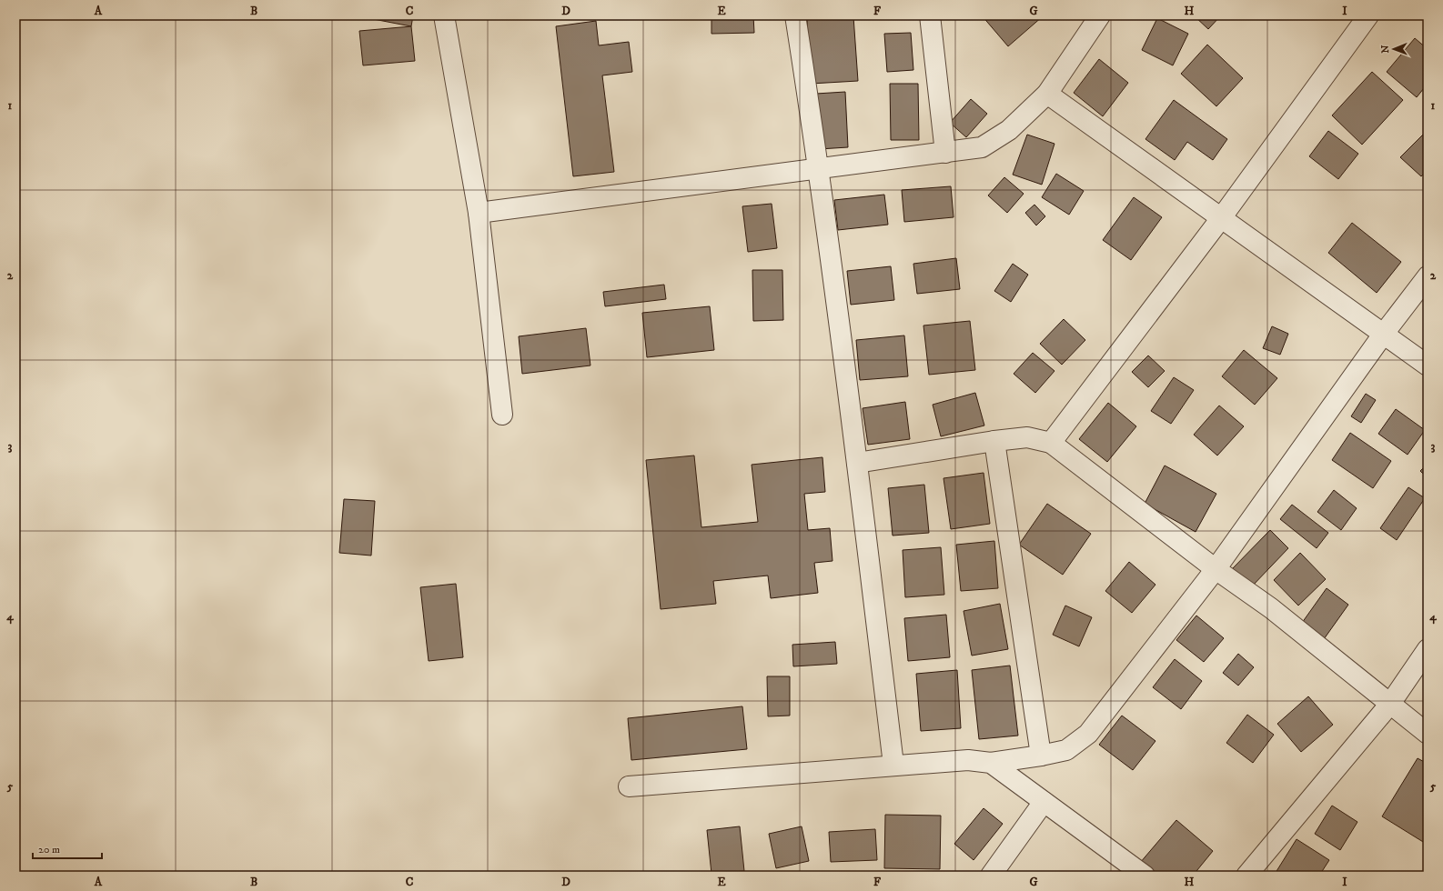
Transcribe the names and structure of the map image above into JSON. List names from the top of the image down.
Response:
{
  "scale_bar": "20 m",
  "north": "left",
  "grid": {
    "columns": [
      "A",
      "B",
      "C",
      "D",
      "E",
      "F",
      "G",
      "H",
      "I"
    ],
    "rows": [
      "1",
      "2",
      "3",
      "4",
      "5"
    ]
  }
}
